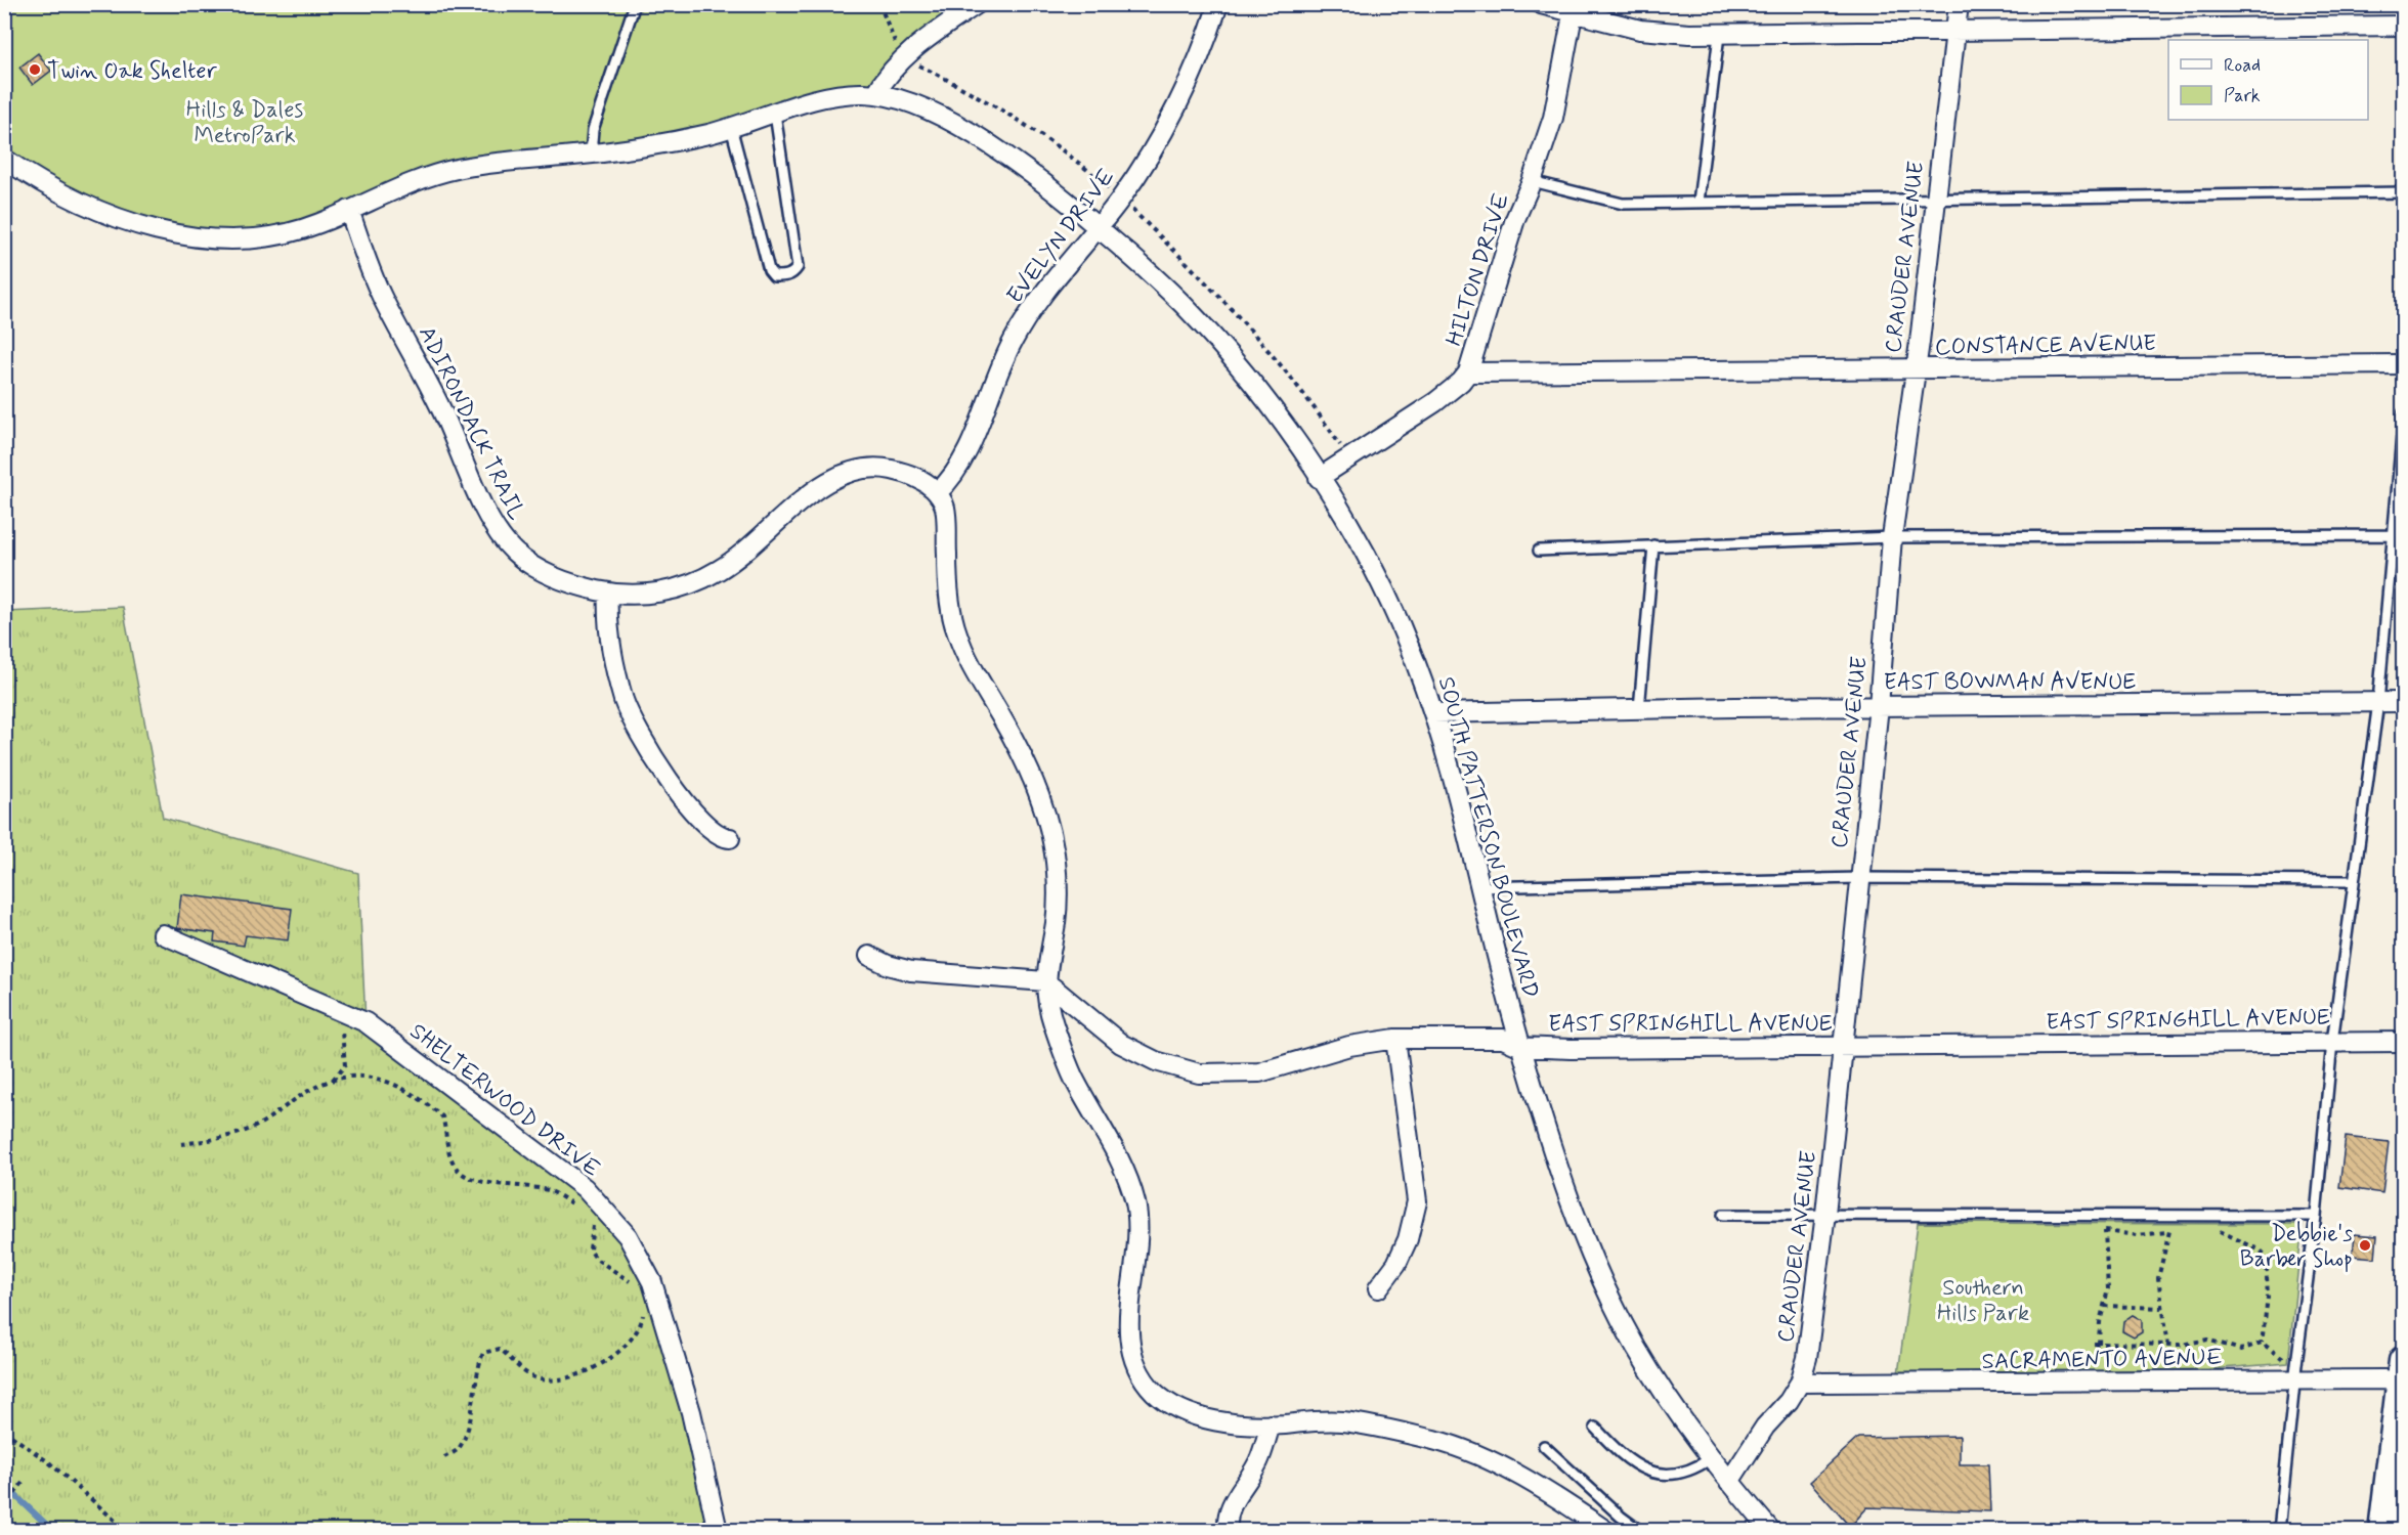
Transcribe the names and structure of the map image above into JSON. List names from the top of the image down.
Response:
{
  "streets": {
    "street": [
      "EVELYN DRIVE",
      "CRAUDER AVENUE",
      "HILTON DRIVE",
      "CONSTANCE AVENUE",
      "ADIRONDACK TRAIL",
      "EAST BOWMAN AVENUE",
      "SOUTH PATTERSON BOULEVARD",
      "EAST SPRINGHILL AVENUE",
      "SHELTERWOOD DRIVE",
      "SACRAMENTO AVENUE"
    ]
  },
  "crossings": [
    ["EVELYN DRIVE", "ADIRONDACK TRAIL"],
    ["EVELYN DRIVE", "SOUTH PATTERSON BOULEVARD"],
    ["CRAUDER AVENUE", "CONSTANCE AVENUE"],
    ["CRAUDER AVENUE", "EAST BOWMAN AVENUE"],
    ["CRAUDER AVENUE", "SOUTH PATTERSON BOULEVARD"],
    ["CRAUDER AVENUE", "EAST SPRINGHILL AVENUE"],
    ["CRAUDER AVENUE", "SACRAMENTO AVENUE"],
    ["HILTON DRIVE", "CONSTANCE AVENUE"],
    ["HILTON DRIVE", "SOUTH PATTERSON BOULEVARD"],
    ["ADIRONDACK TRAIL", "SOUTH PATTERSON BOULEVARD"],
    ["EAST BOWMAN AVENUE", "SOUTH PATTERSON BOULEVARD"],
    ["SOUTH PATTERSON BOULEVARD", "EAST SPRINGHILL AVENUE"]
  ],
  "parks": ["Hills & Dales MetroPark", "Southern Hills Park"],
  "places": ["Twin Oak Shelter", "Debbie's Barber Shop"],
  "legend": ["Road", "Park"]
}
